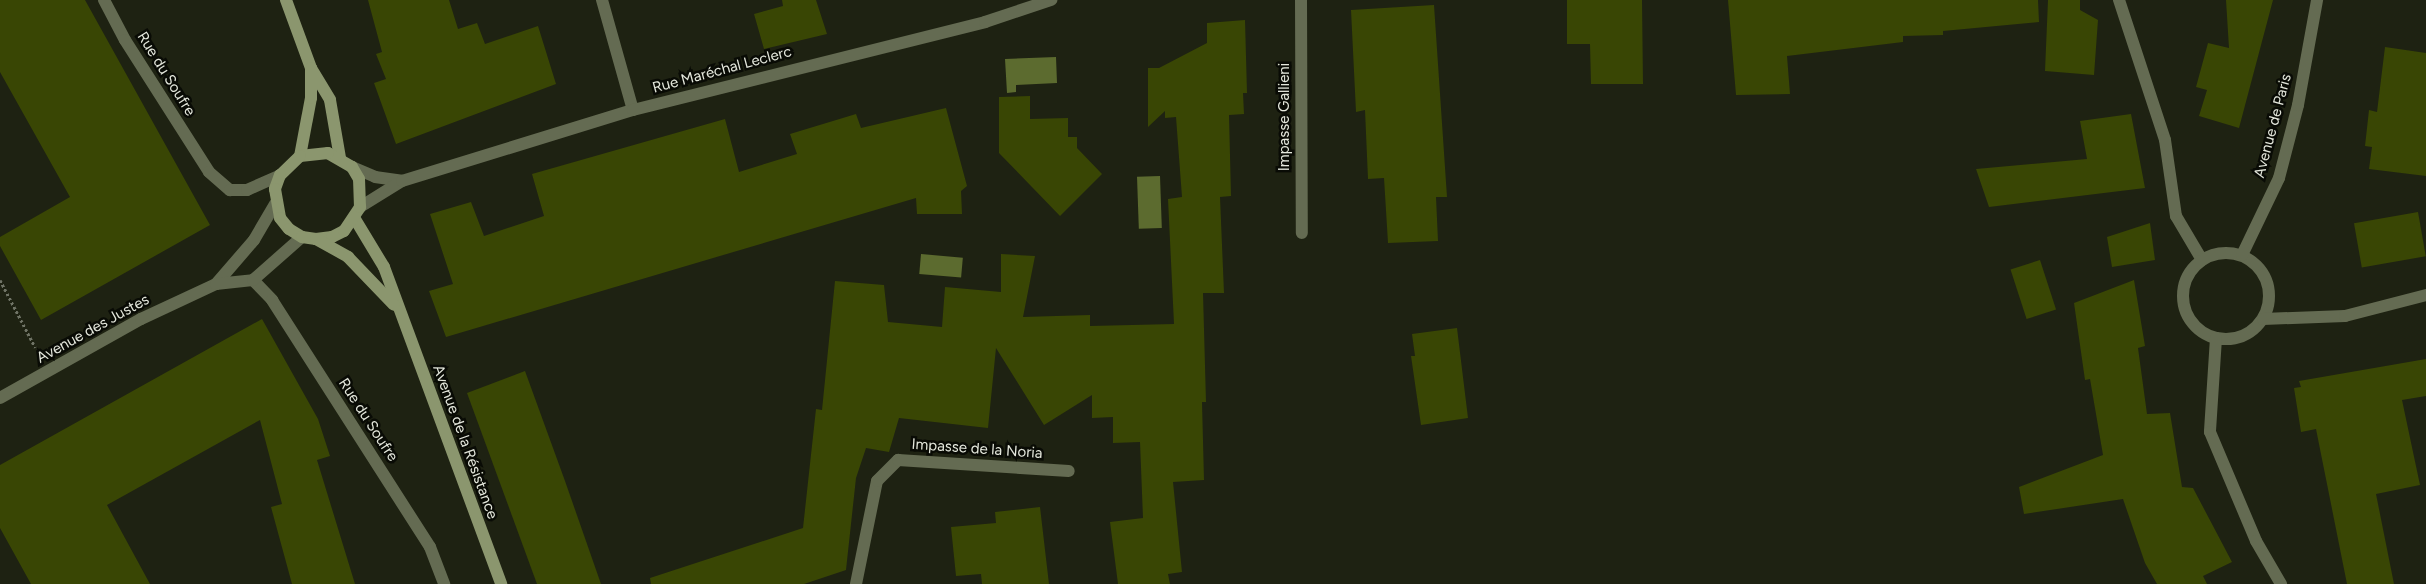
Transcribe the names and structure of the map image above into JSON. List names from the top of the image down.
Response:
{
  "streets": {
    "main road": ["Avenue de la Résistance"],
    "street": [
      "Rue Maréchal Leclerc",
      "Rue du Soufre",
      "Impasse Gallieni",
      "Avenue de Paris",
      "Avenue des Justes",
      "Impasse de la Noria"
    ]
  },
  "crossings": [
    ["Rue Maréchal Leclerc", "Rue du Soufre"],
    ["Rue Maréchal Leclerc", "Avenue de la Résistance"],
    ["Rue du Soufre", "Avenue de la Résistance"]
  ]
}
